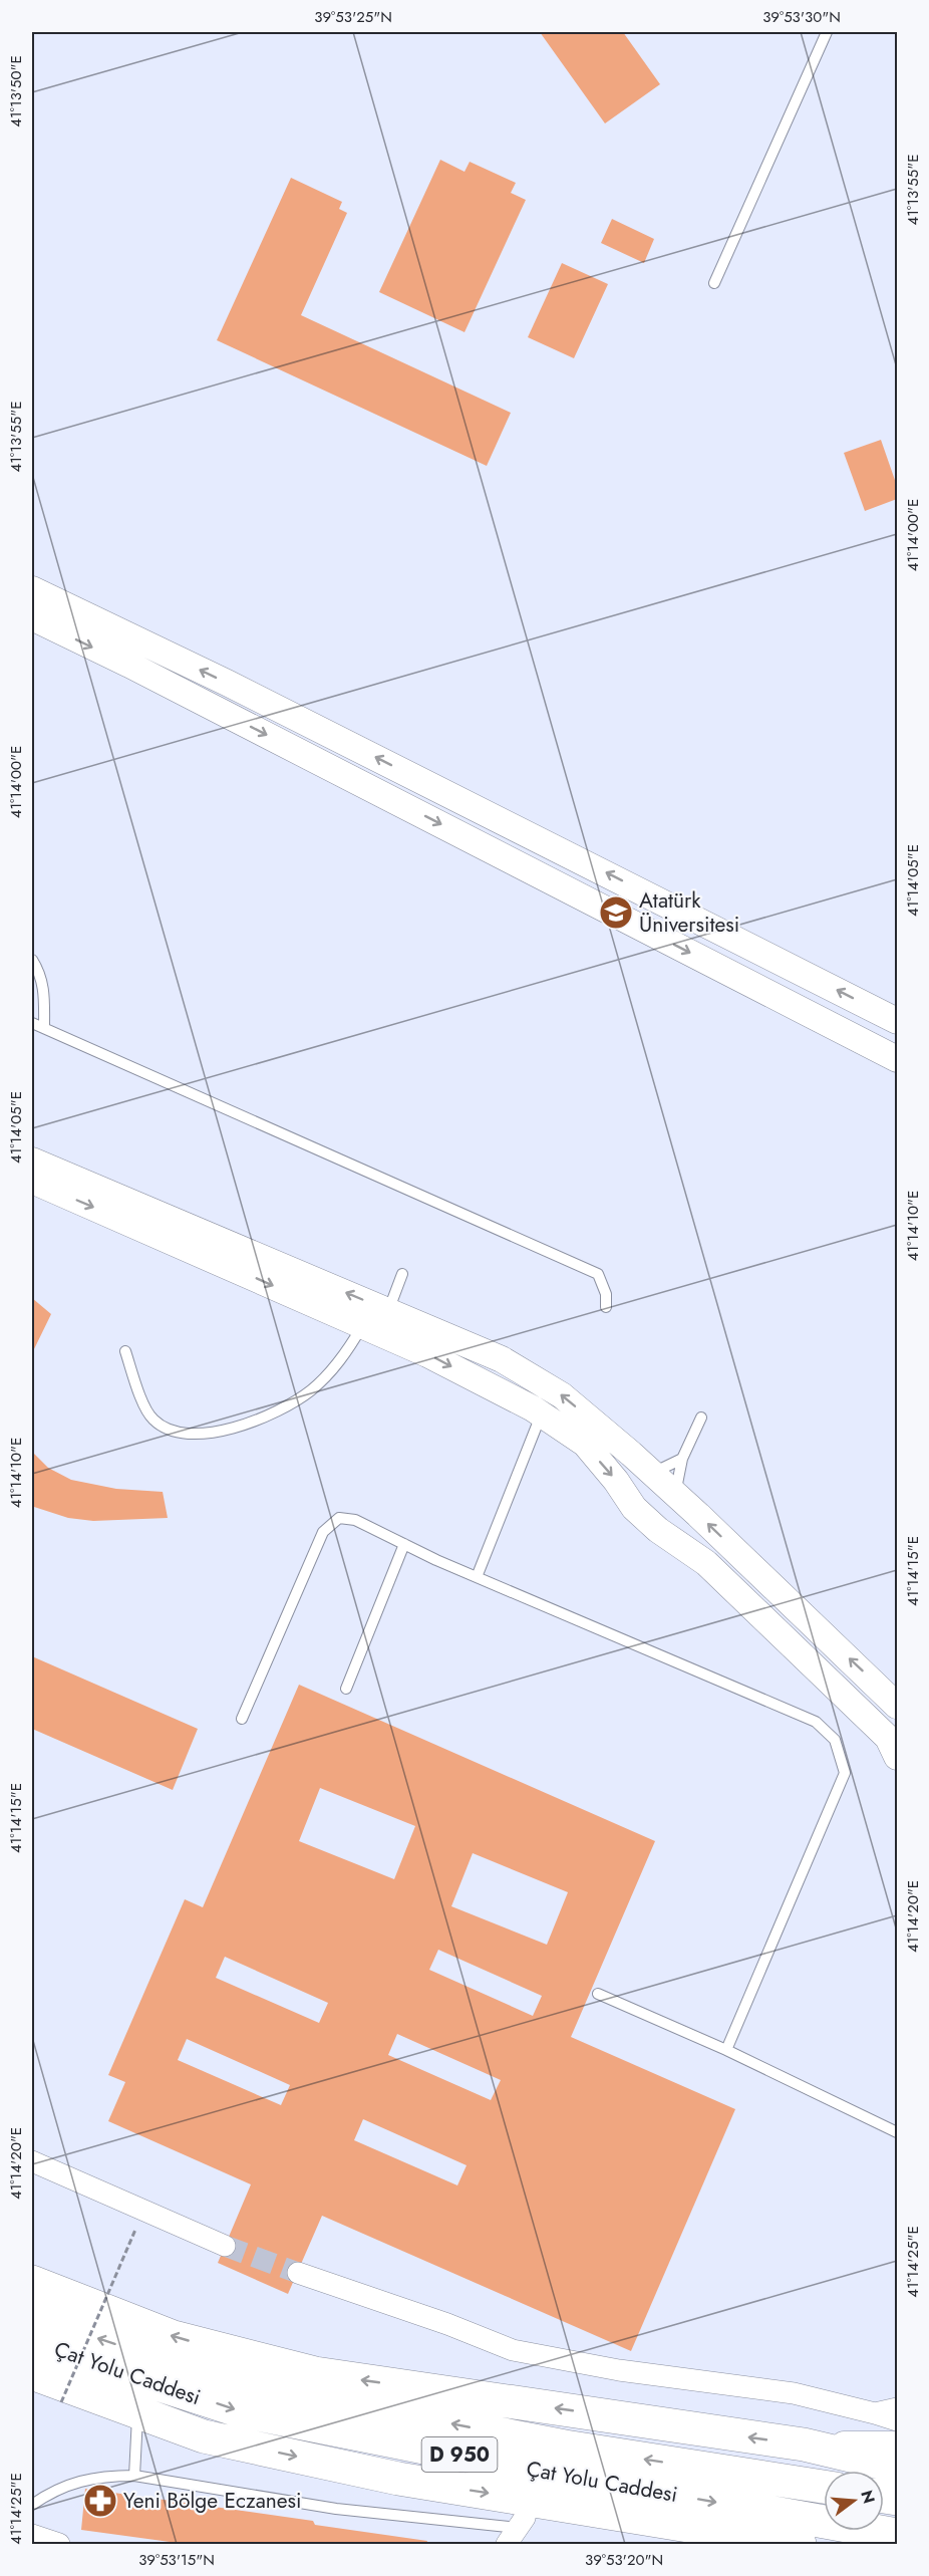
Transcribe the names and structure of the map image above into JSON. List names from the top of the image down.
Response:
{
  "streets": {
    "highway": ["Çat Yolu Caddesi", "D 950"]
  },
  "places": {
    "school or university": ["Atatürk Üniversitesi"],
    "pharmacy": ["Yeni Bölge Eczanesi"]
  },
  "north": "right",
  "coordinates": [
    "39°53'25\"N",
    "39°53'30\"N",
    "41°13'50\"E",
    "41°13'55\"E",
    "41°14'00\"E",
    "41°14'05\"E",
    "41°14'10\"E",
    "41°14'15\"E",
    "41°14'20\"E",
    "41°14'25\"E",
    "39°53'15\"N",
    "39°53'20\"N"
  ]
}
